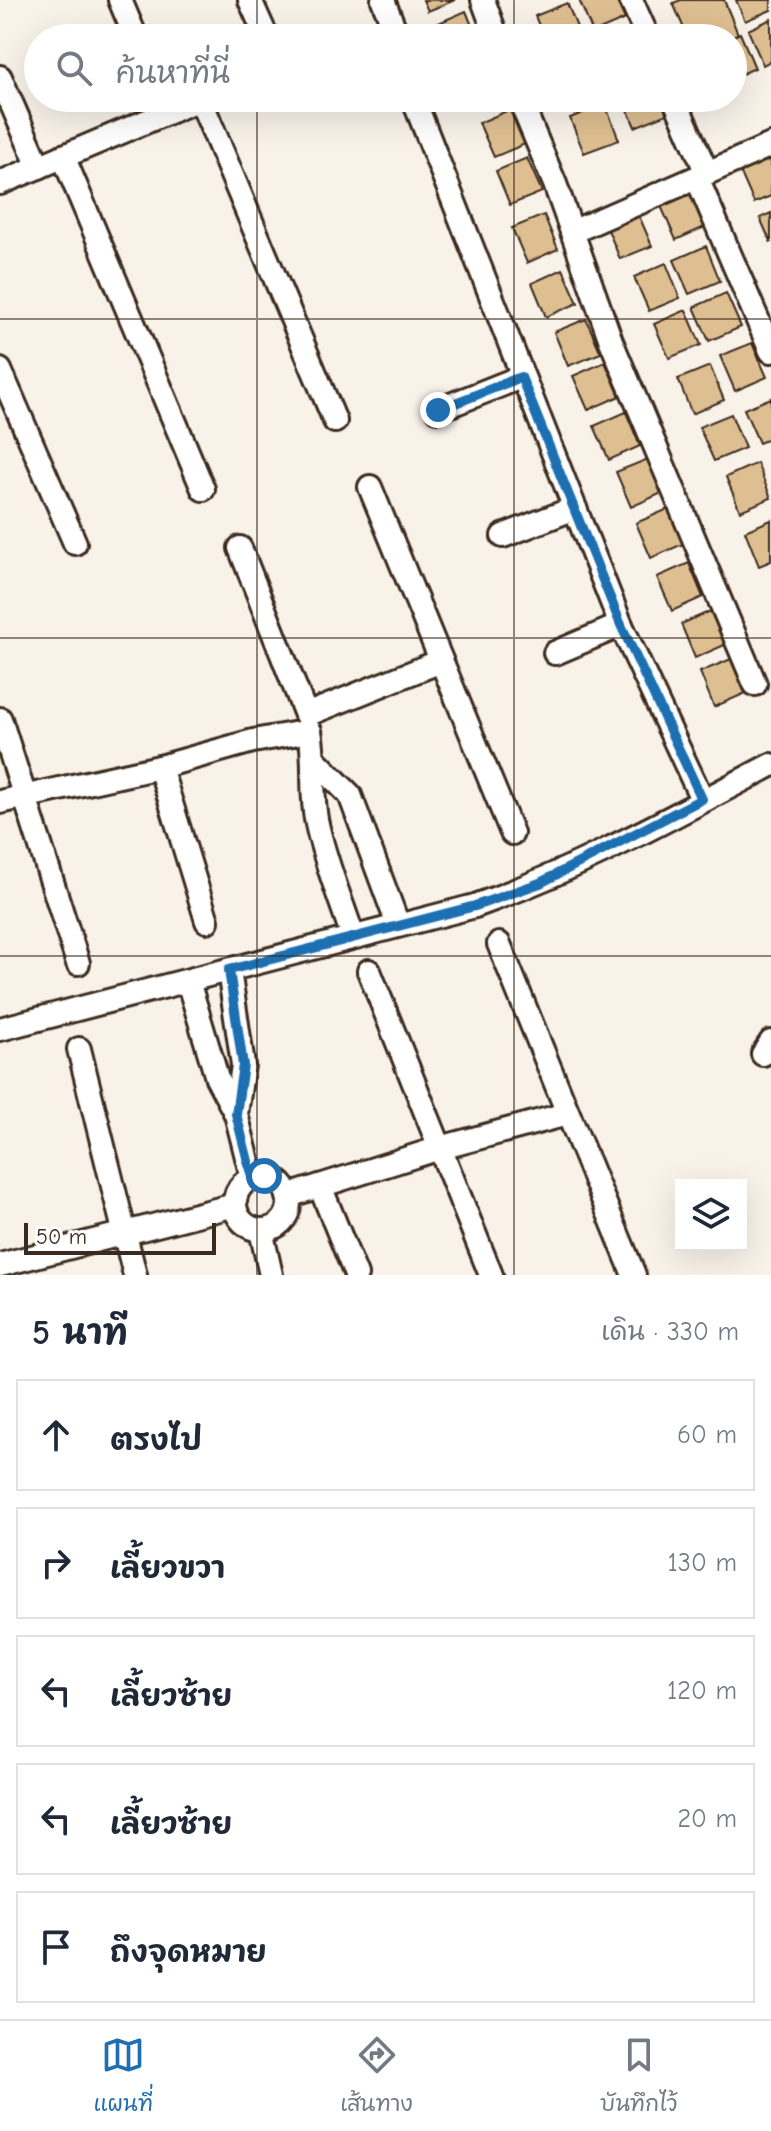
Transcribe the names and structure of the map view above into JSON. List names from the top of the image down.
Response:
{
  "scale_bar": "50 m",
  "page": {
    "search": "ค้นหาที่นี่",
    "scale": "50 m",
    "heading": ["5 นาที", "เดิน · 330 m"],
    "list": [
      ["ตรงไป", "60 m"],
      ["เลี้ยวขวา", "130 m"],
      ["เลี้ยวซ้าย", "120 m"],
      ["เลี้ยวซ้าย", "20 m"],
      "ถึงจุดหมาย"
    ],
    "nav": ["แผนที่", "เส้นทาง", "บันทึกไว้"]
  }
}
